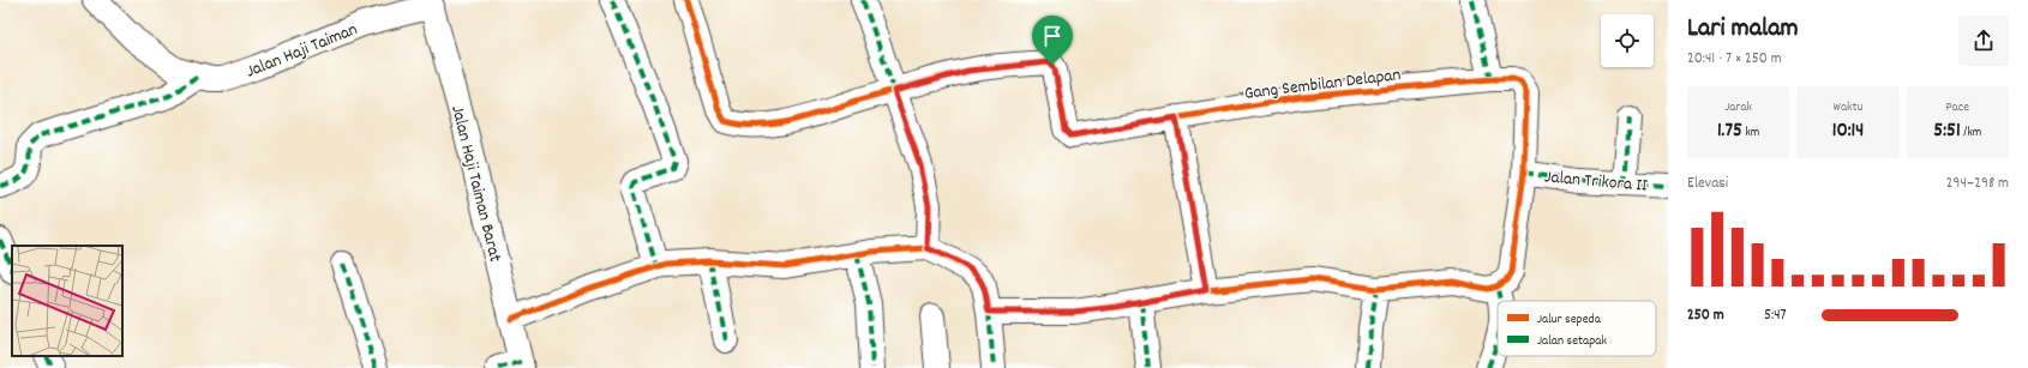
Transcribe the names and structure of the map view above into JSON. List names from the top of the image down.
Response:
{
  "streets": {
    "street": [
      "Jalan Haji Taiman",
      "Gang Sembilan Delapan",
      "Jalan Trikora II",
      "Jalan Haji Taiman Barat"
    ]
  },
  "crossings": [
    ["Jalan Haji Taiman", "Jalan Haji Taiman Barat"],
    ["Gang Sembilan Delapan", "Jalan Trikora II"]
  ],
  "legend": ["Jalur sepeda", "Jalan setapak"],
  "page": {
    "heading": ["Lari malam", "20:41 · 7 × 250 m"],
    "stats": [
      ["Jarak", "1.75 km"],
      ["Waktu", "10:14"],
      ["Pace", "5:51 /km"]
    ],
    "chart": ["Elevasi", "294–298 m"],
    "list": [
      {
        "name": "250 m",
        "note": "5:47"
      }
    ]
  }
}
